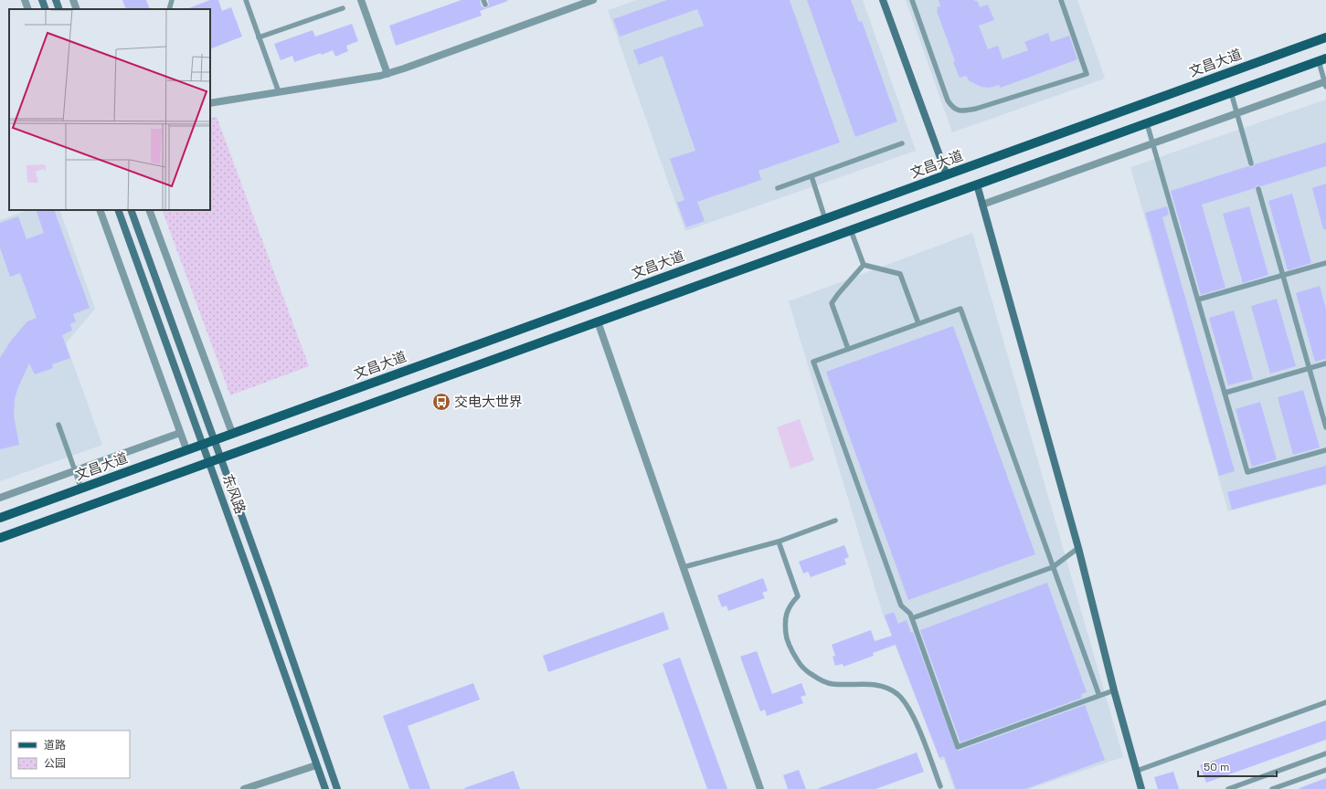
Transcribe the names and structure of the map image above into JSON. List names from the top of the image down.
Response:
{
  "streets": {
    "main road": ["文昌大道", "东风路"]
  },
  "crossings": [
    ["文昌大道", "东风路"]
  ],
  "places": {
    "bus stop": ["交电大世界"]
  },
  "legend": ["道路", "公园"],
  "scale_bar": "50 m"
}
